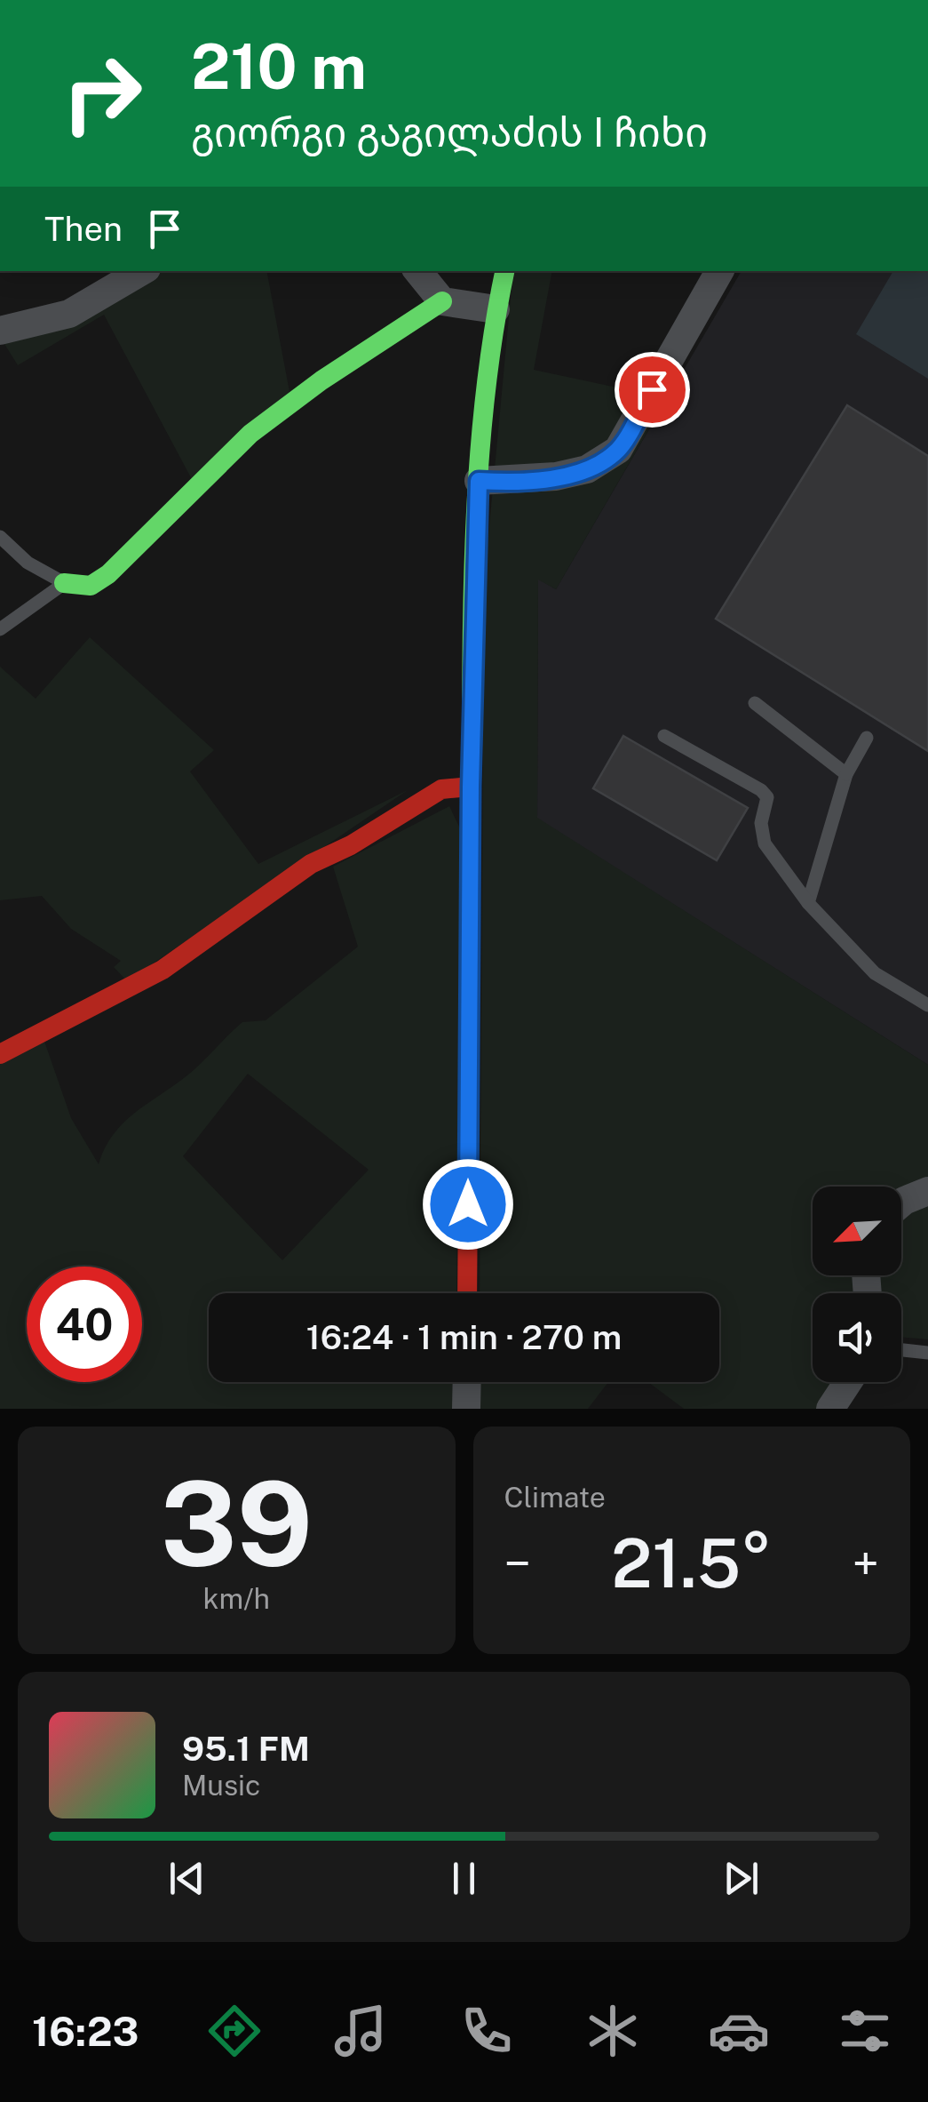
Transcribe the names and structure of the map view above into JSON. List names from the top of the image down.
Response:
{
  "north": "bottom left",
  "page": {
    "turn": ["210 m", "გიორგი გაგილაძის I ჩიხი"],
    "then": "Then",
    "limit": "40",
    "trip": "16:24 · 1 min · 270 m",
    "tile": [
      ["39", "km/h"],
      "Climate"
    ],
    "heat": ["−", "21.5°", "+"],
    "song": ["95.1 FM", "Music"],
    "tabs": "16:23"
  }
}
